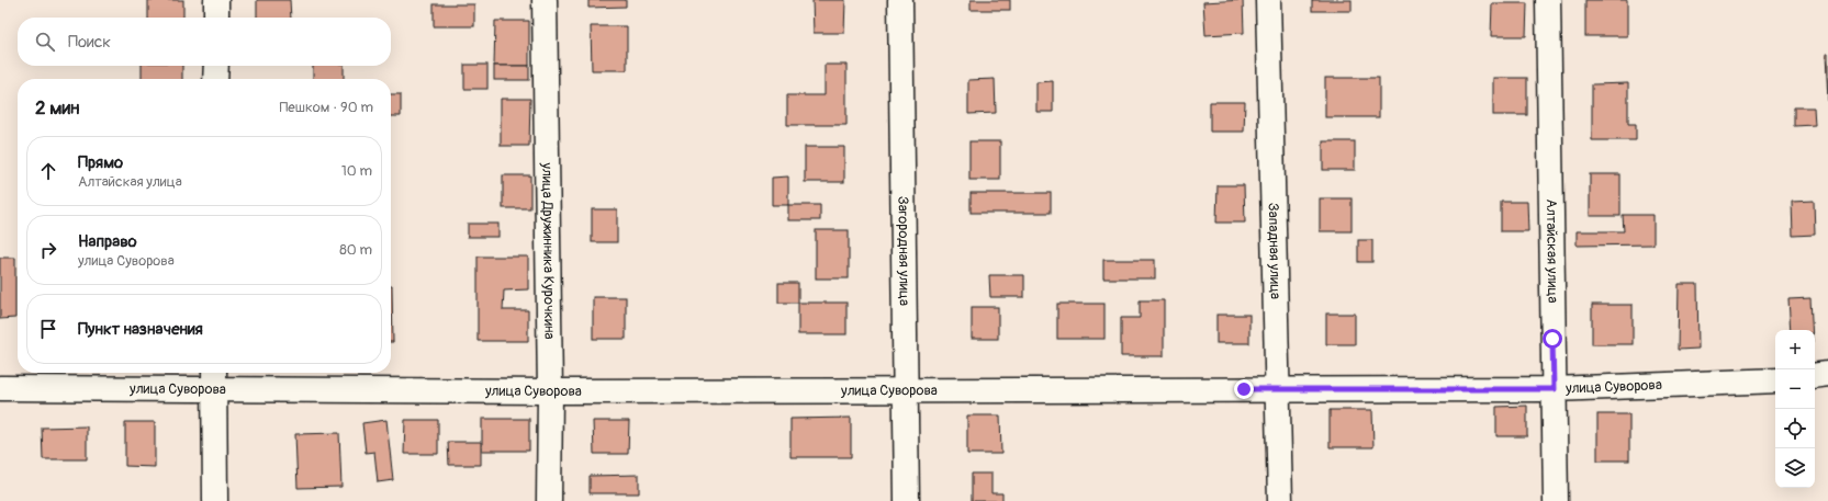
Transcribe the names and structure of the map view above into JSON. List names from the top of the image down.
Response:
{
  "streets": {
    "street": [
      "улица Дружинника Курочкина",
      "Загородная улица",
      "Западная улица",
      "Алтайская улица",
      "улица Суворова"
    ]
  },
  "crossings": [
    ["улица Дружинника Курочкина", "улица Суворова"],
    ["Загородная улица", "улица Суворова"],
    ["Западная улица", "улица Суворова"],
    ["Алтайская улица", "улица Суворова"]
  ],
  "page": {
    "search": "Поиск",
    "heading": ["2 мин", "Пешком · 90 m"],
    "list": [
      ["Прямо", "Алтайская улица", "10 m"],
      ["Направо", "улица Суворова", "80 m"],
      "Пункт назначения"
    ],
    "map_buttons": ["+", "−"]
  }
}
